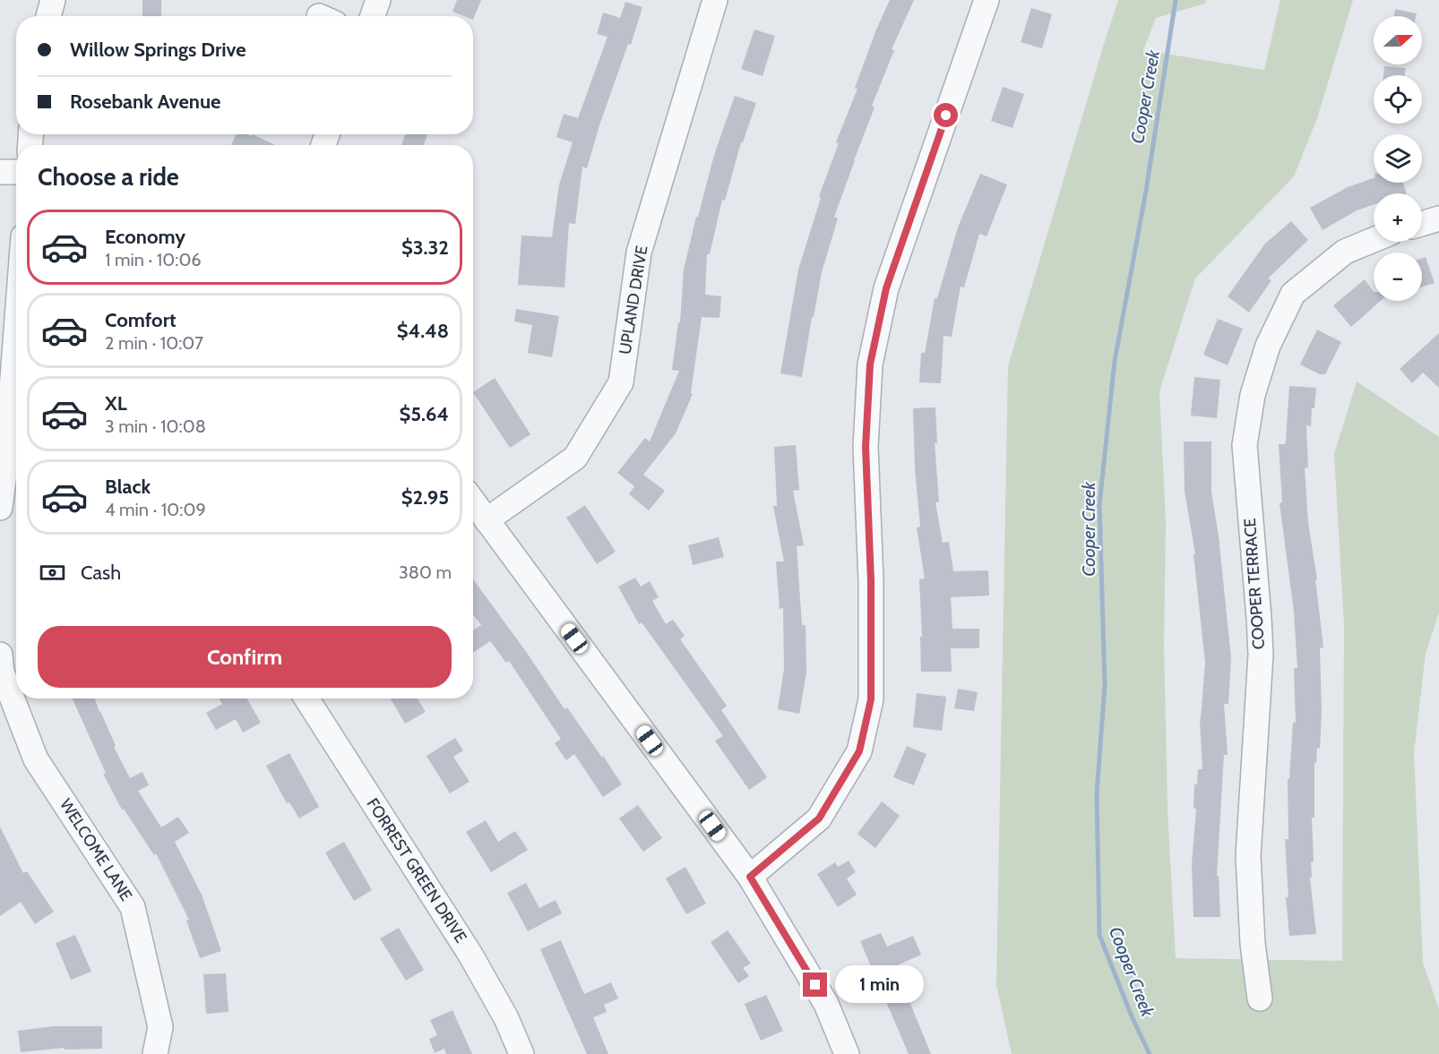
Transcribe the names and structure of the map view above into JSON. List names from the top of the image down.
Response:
{
  "streets": {
    "street": [
      "UPLAND DRIVE",
      "COOPER TERRACE",
      "WELCOME LANE",
      "FORREST GREEN DRIVE"
    ]
  },
  "water": ["Cooper Creek"],
  "north": "right",
  "page": {
    "map_buttons": ["+", "−"],
    "banner": ["Willow Springs Drive", "Rosebank Avenue"],
    "heading": "Choose a ride",
    "list": [
      {
        "name": "Economy",
        "note": "1 min · 10:06",
        "value": "$3.32"
      },
      {
        "name": "Comfort",
        "note": "2 min · 10:07",
        "value": "$4.48"
      },
      {
        "name": "XL",
        "note": "3 min · 10:08",
        "value": "$5.64"
      },
      {
        "name": "Black",
        "note": "4 min · 10:09",
        "value": "$2.95"
      }
    ],
    "pay": ["Cash", "380 m"],
    "buttons": "Confirm",
    "bubble": "1 min"
  }
}
